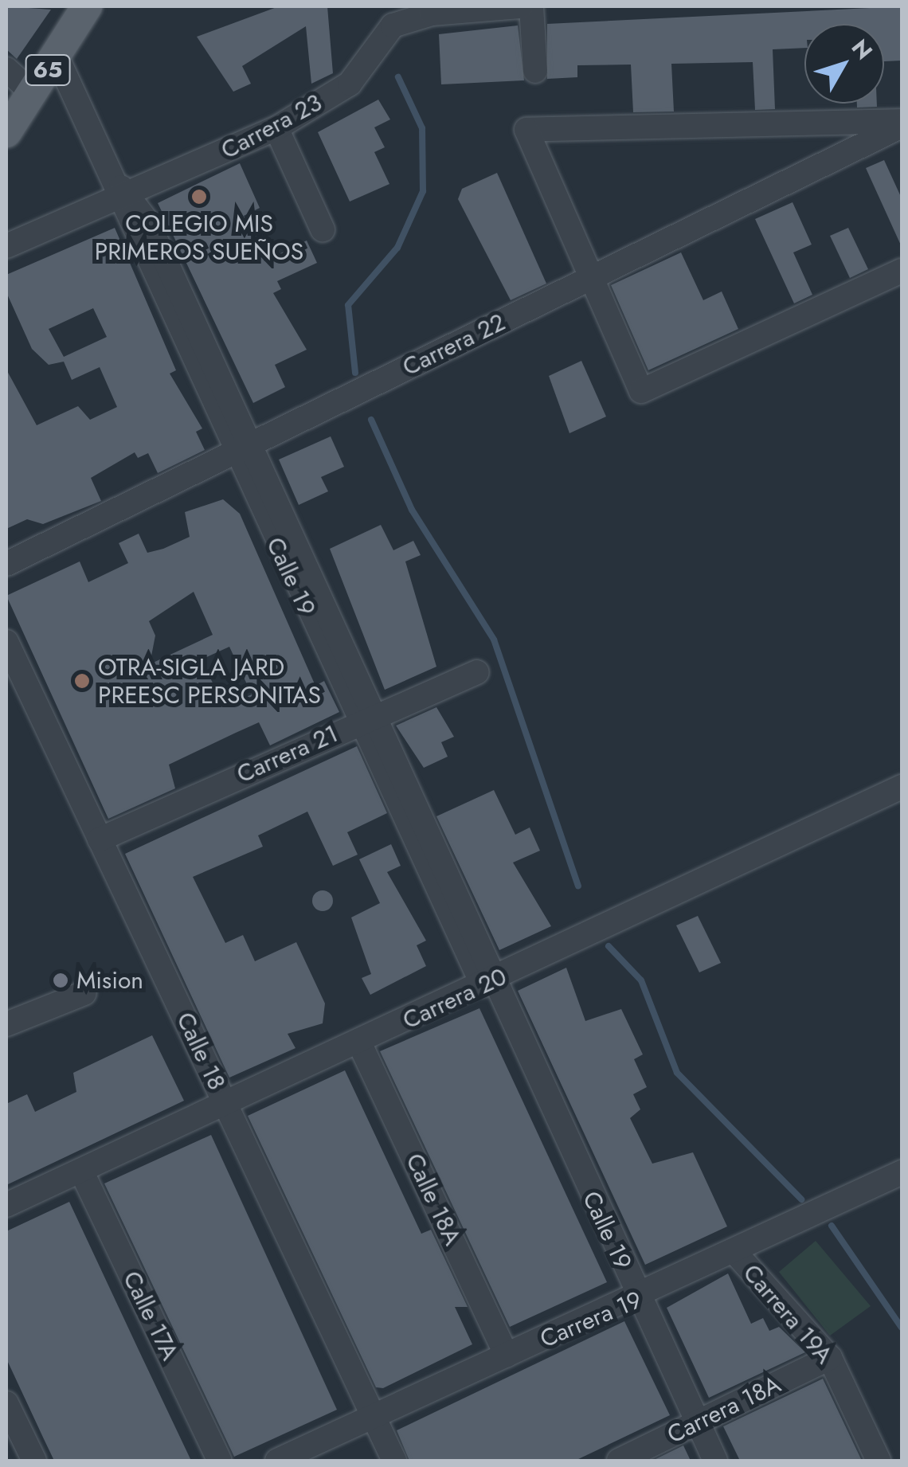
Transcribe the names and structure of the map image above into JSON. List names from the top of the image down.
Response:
{
  "streets": {
    "main road": ["65"],
    "street": [
      "Carrera 23",
      "Carrera 22",
      "Calle 19",
      "Carrera 21",
      "Carrera 20",
      "Calle 18",
      "Calle 18A",
      "Carrera 19A",
      "Calle 17A",
      "Carrera 19",
      "Carrera 18A"
    ]
  },
  "crossings": [
    ["65", "Calle 19"],
    ["Carrera 23", "Calle 19"],
    ["Carrera 22", "Calle 19"],
    ["Calle 19", "Carrera 21"],
    ["Calle 19", "Carrera 20"],
    ["Calle 19", "Carrera 19"],
    ["Calle 19", "Carrera 18A"],
    ["Carrera 21", "Calle 18"],
    ["Carrera 20", "Calle 18"],
    ["Carrera 20", "Calle 18A"],
    ["Carrera 20", "Calle 17A"],
    ["Calle 18", "Carrera 19"],
    ["Calle 18A", "Carrera 19"],
    ["Carrera 19A", "Carrera 19"],
    ["Carrera 19A", "Carrera 18A"]
  ],
  "places": ["COLEGIO MIS PRIMEROS SUEÑOS", "OTRA-SIGLA JARD PREESC PERSONITAS", "Mision"],
  "north": "top right"
}
